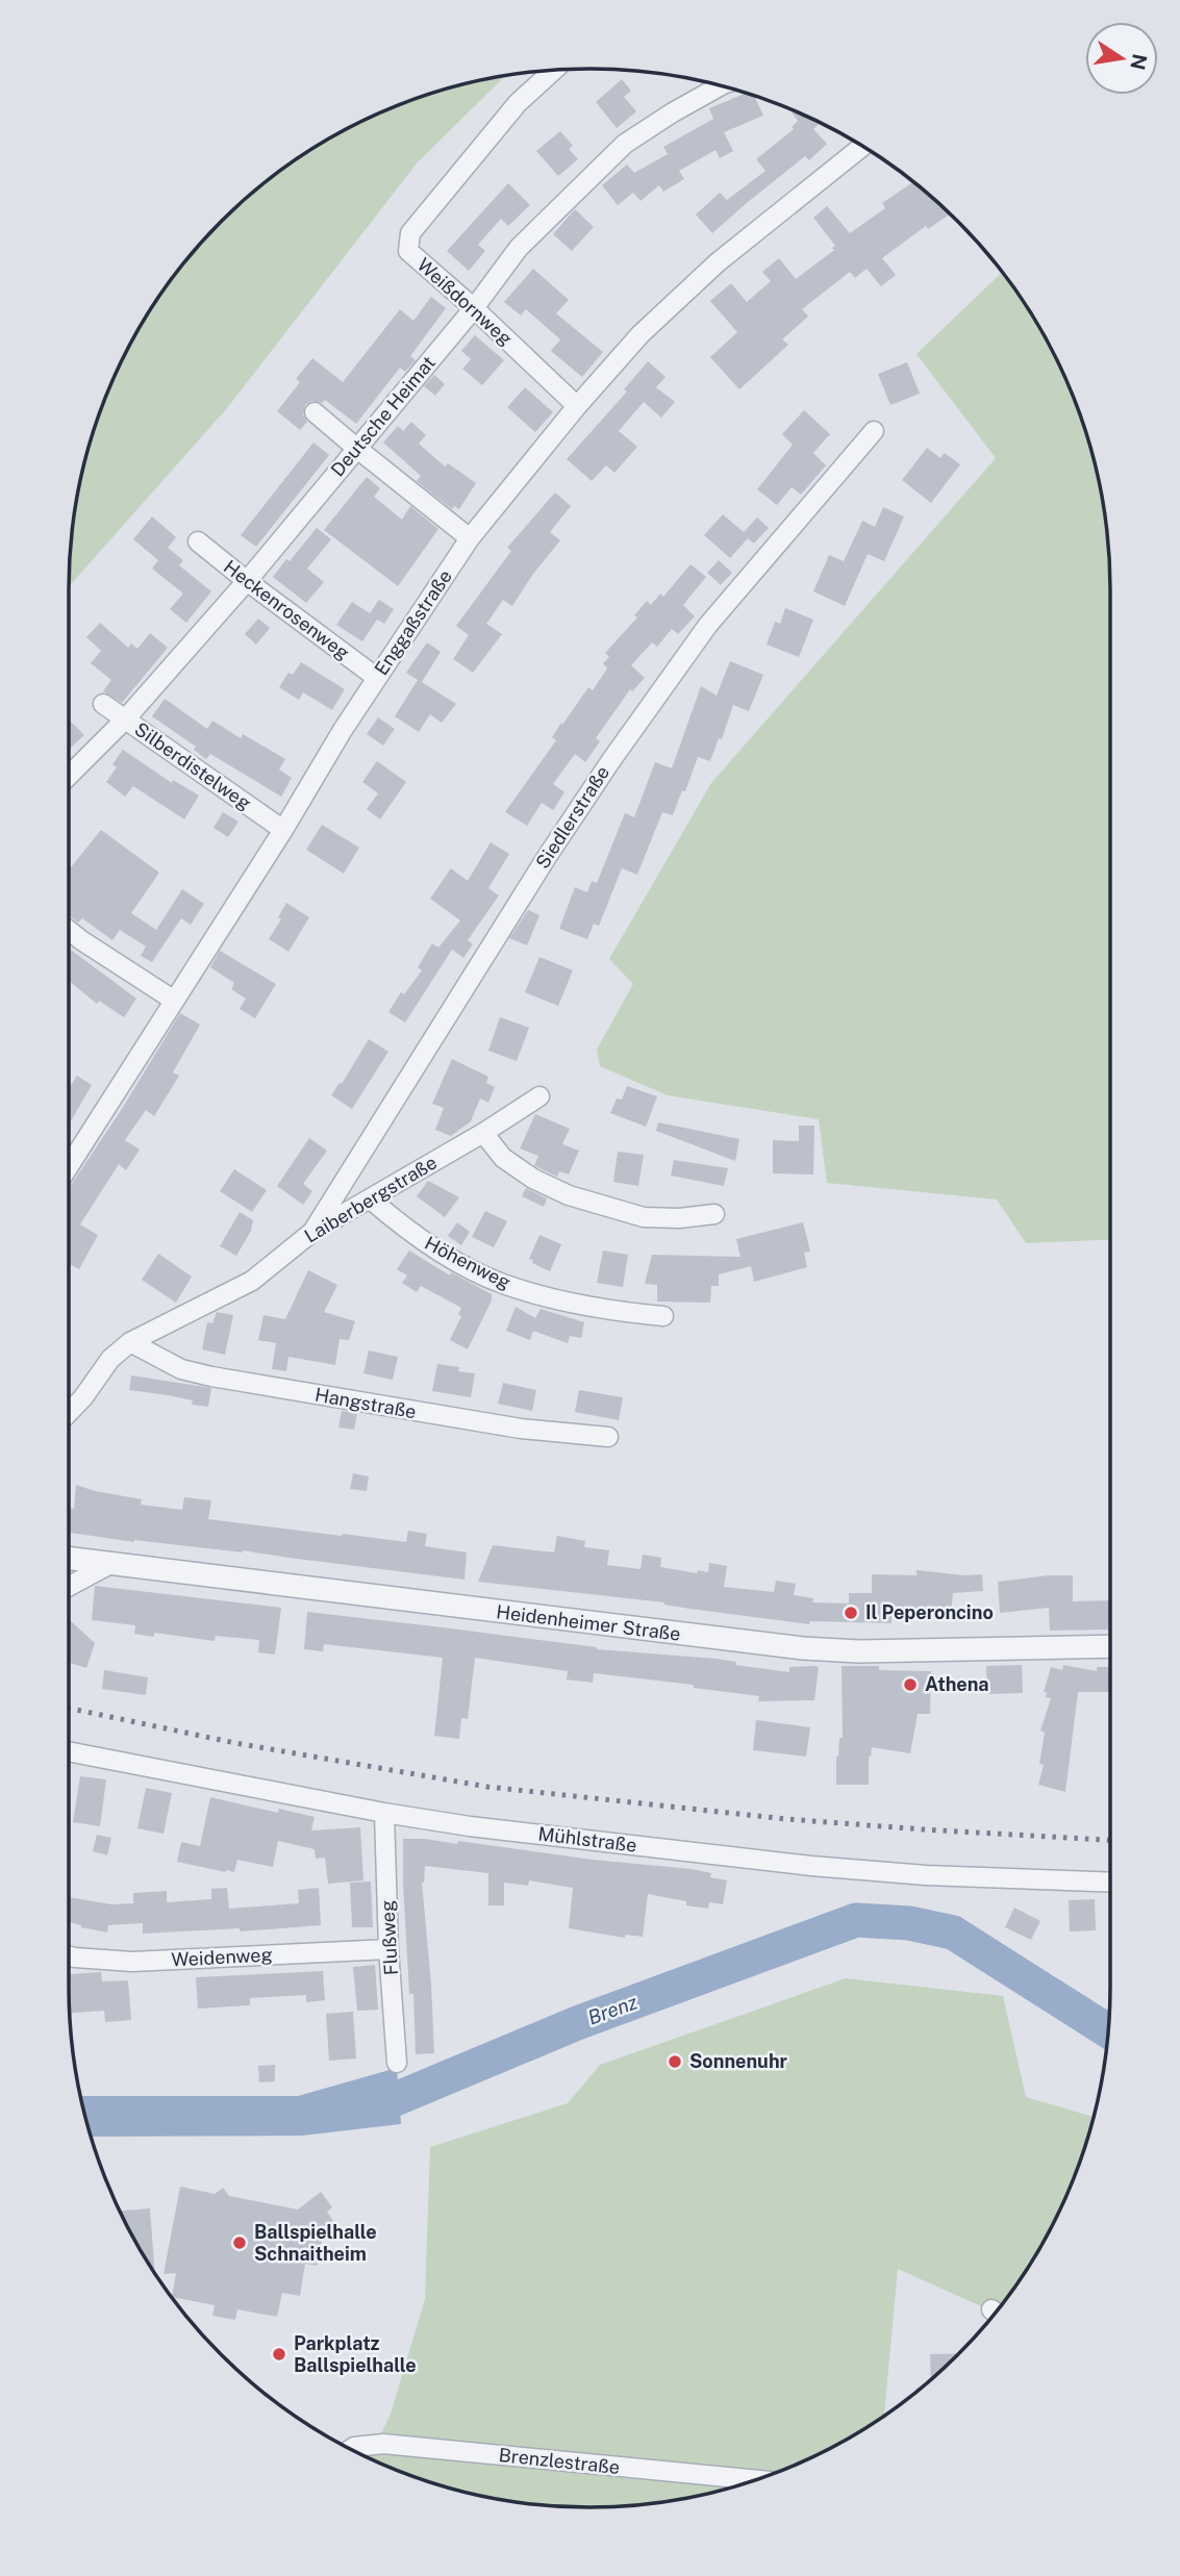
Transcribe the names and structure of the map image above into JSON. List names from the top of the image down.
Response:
{
  "streets": {
    "street": [
      "Weißdornweg",
      "Deutsche Heimat",
      "Heckenrosenweg",
      "Enggaßstraße",
      "Silberdistelweg",
      "Siedlerstraße",
      "Laiberbergstraße",
      "Höhenweg",
      "Hangstraße",
      "Heidenheimer Straße",
      "Mühlstraße",
      "Flußweg",
      "Weidenweg",
      "Brenzlestraße"
    ]
  },
  "crossings": [
    ["Weißdornweg", "Deutsche Heimat"],
    ["Weißdornweg", "Enggaßstraße"],
    ["Deutsche Heimat", "Heckenrosenweg"],
    ["Deutsche Heimat", "Silberdistelweg"],
    ["Heckenrosenweg", "Enggaßstraße"],
    ["Enggaßstraße", "Silberdistelweg"],
    ["Siedlerstraße", "Laiberbergstraße"],
    ["Laiberbergstraße", "Höhenweg"],
    ["Laiberbergstraße", "Hangstraße"],
    ["Mühlstraße", "Flußweg"],
    ["Flußweg", "Weidenweg"]
  ],
  "water": ["Brenz"],
  "places": [
    "Il Peperoncino",
    "Athena",
    "Sonnenuhr",
    "Ballspielhalle Schnaitheim",
    "Parkplatz Ballspielhalle"
  ],
  "north": "right"
}
